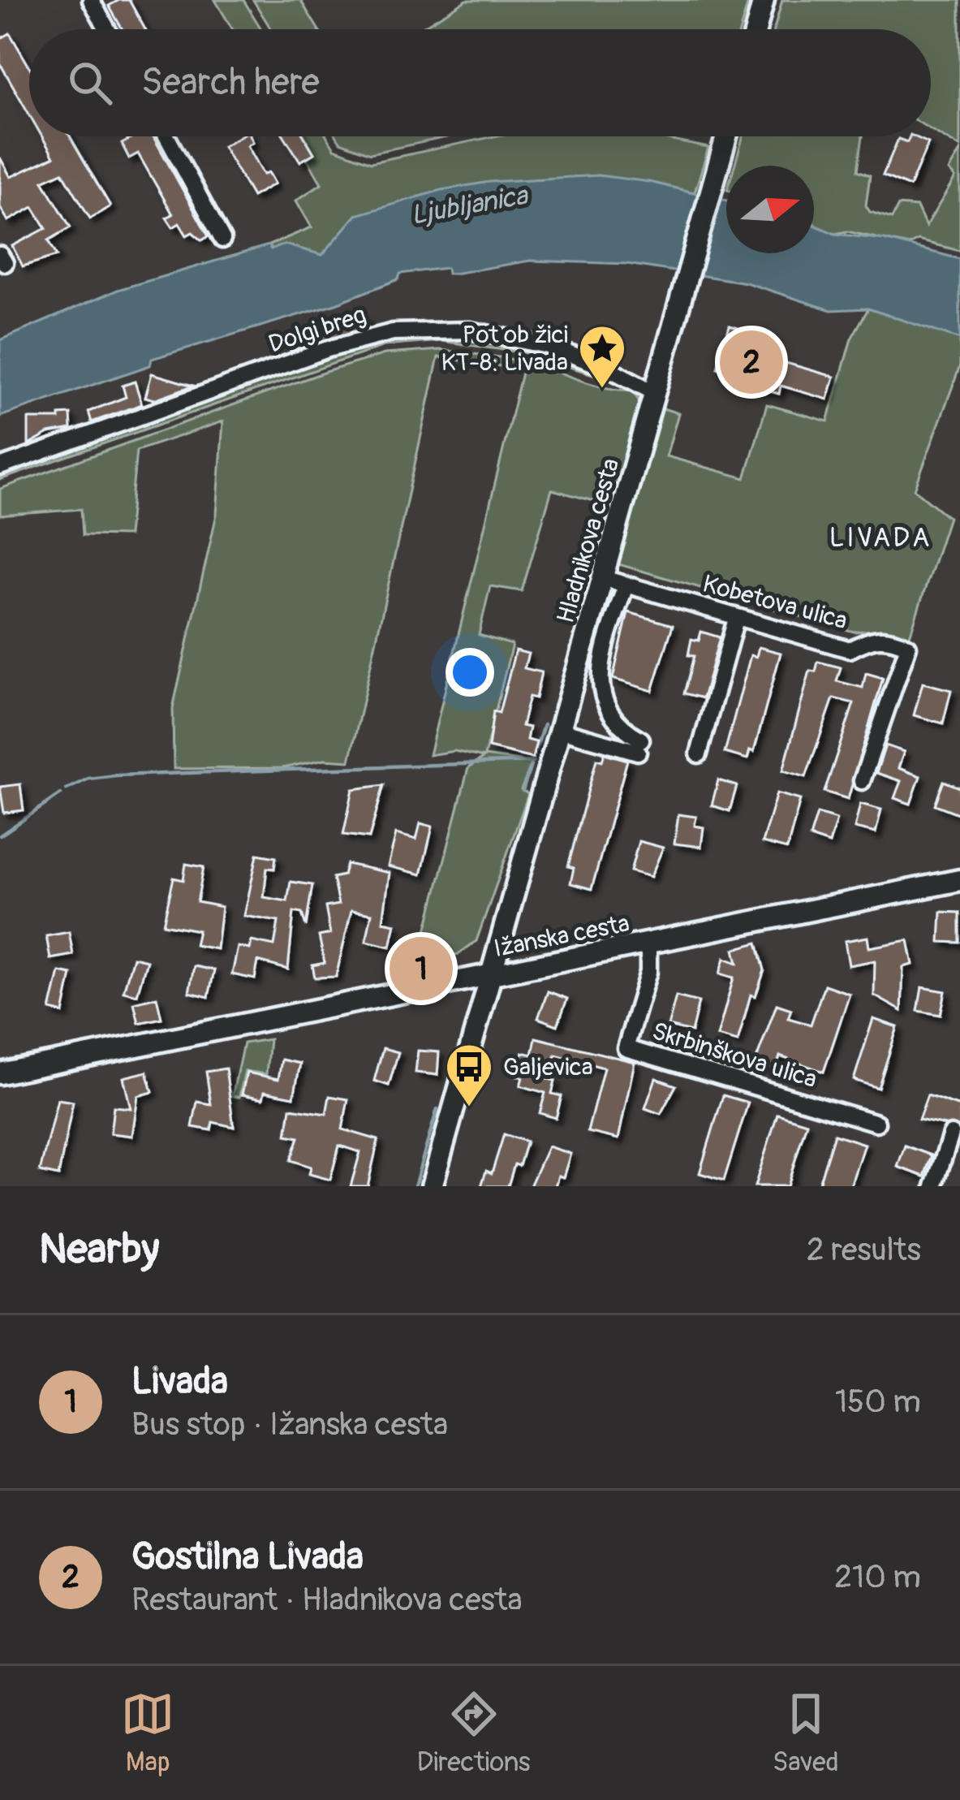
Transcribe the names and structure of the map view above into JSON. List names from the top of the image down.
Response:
{
  "streets": {
    "main road": ["Hladnikova cesta", "Ižanska cesta"],
    "street": ["Dolgi breg", "Kobetova ulica", "Skrbinškova ulica"]
  },
  "crossings": [
    ["Dolgi breg", "Hladnikova cesta"],
    ["Hladnikova cesta", "Kobetova ulica"],
    ["Hladnikova cesta", "Ižanska cesta"],
    ["Ižanska cesta", "Skrbinškova ulica"]
  ],
  "districts": ["LIVADA"],
  "water": ["Ljubljanica"],
  "places": {
    "place": ["Pot ob žici KT-8: Livada"],
    "bus stop": ["Galjevica"]
  },
  "north": "right",
  "page": {
    "search": "Search here",
    "pins": ["2", "1"],
    "heading": ["Nearby", "2 results"],
    "list": [
      {
        "mark": "1",
        "name": "Livada",
        "note": "Bus stop · Ižanska cesta",
        "value": "150 m"
      },
      {
        "mark": "2",
        "name": "Gostilna Livada",
        "note": "Restaurant · Hladnikova cesta",
        "value": "210 m"
      }
    ],
    "nav": ["Map", "Directions", "Saved"]
  }
}
